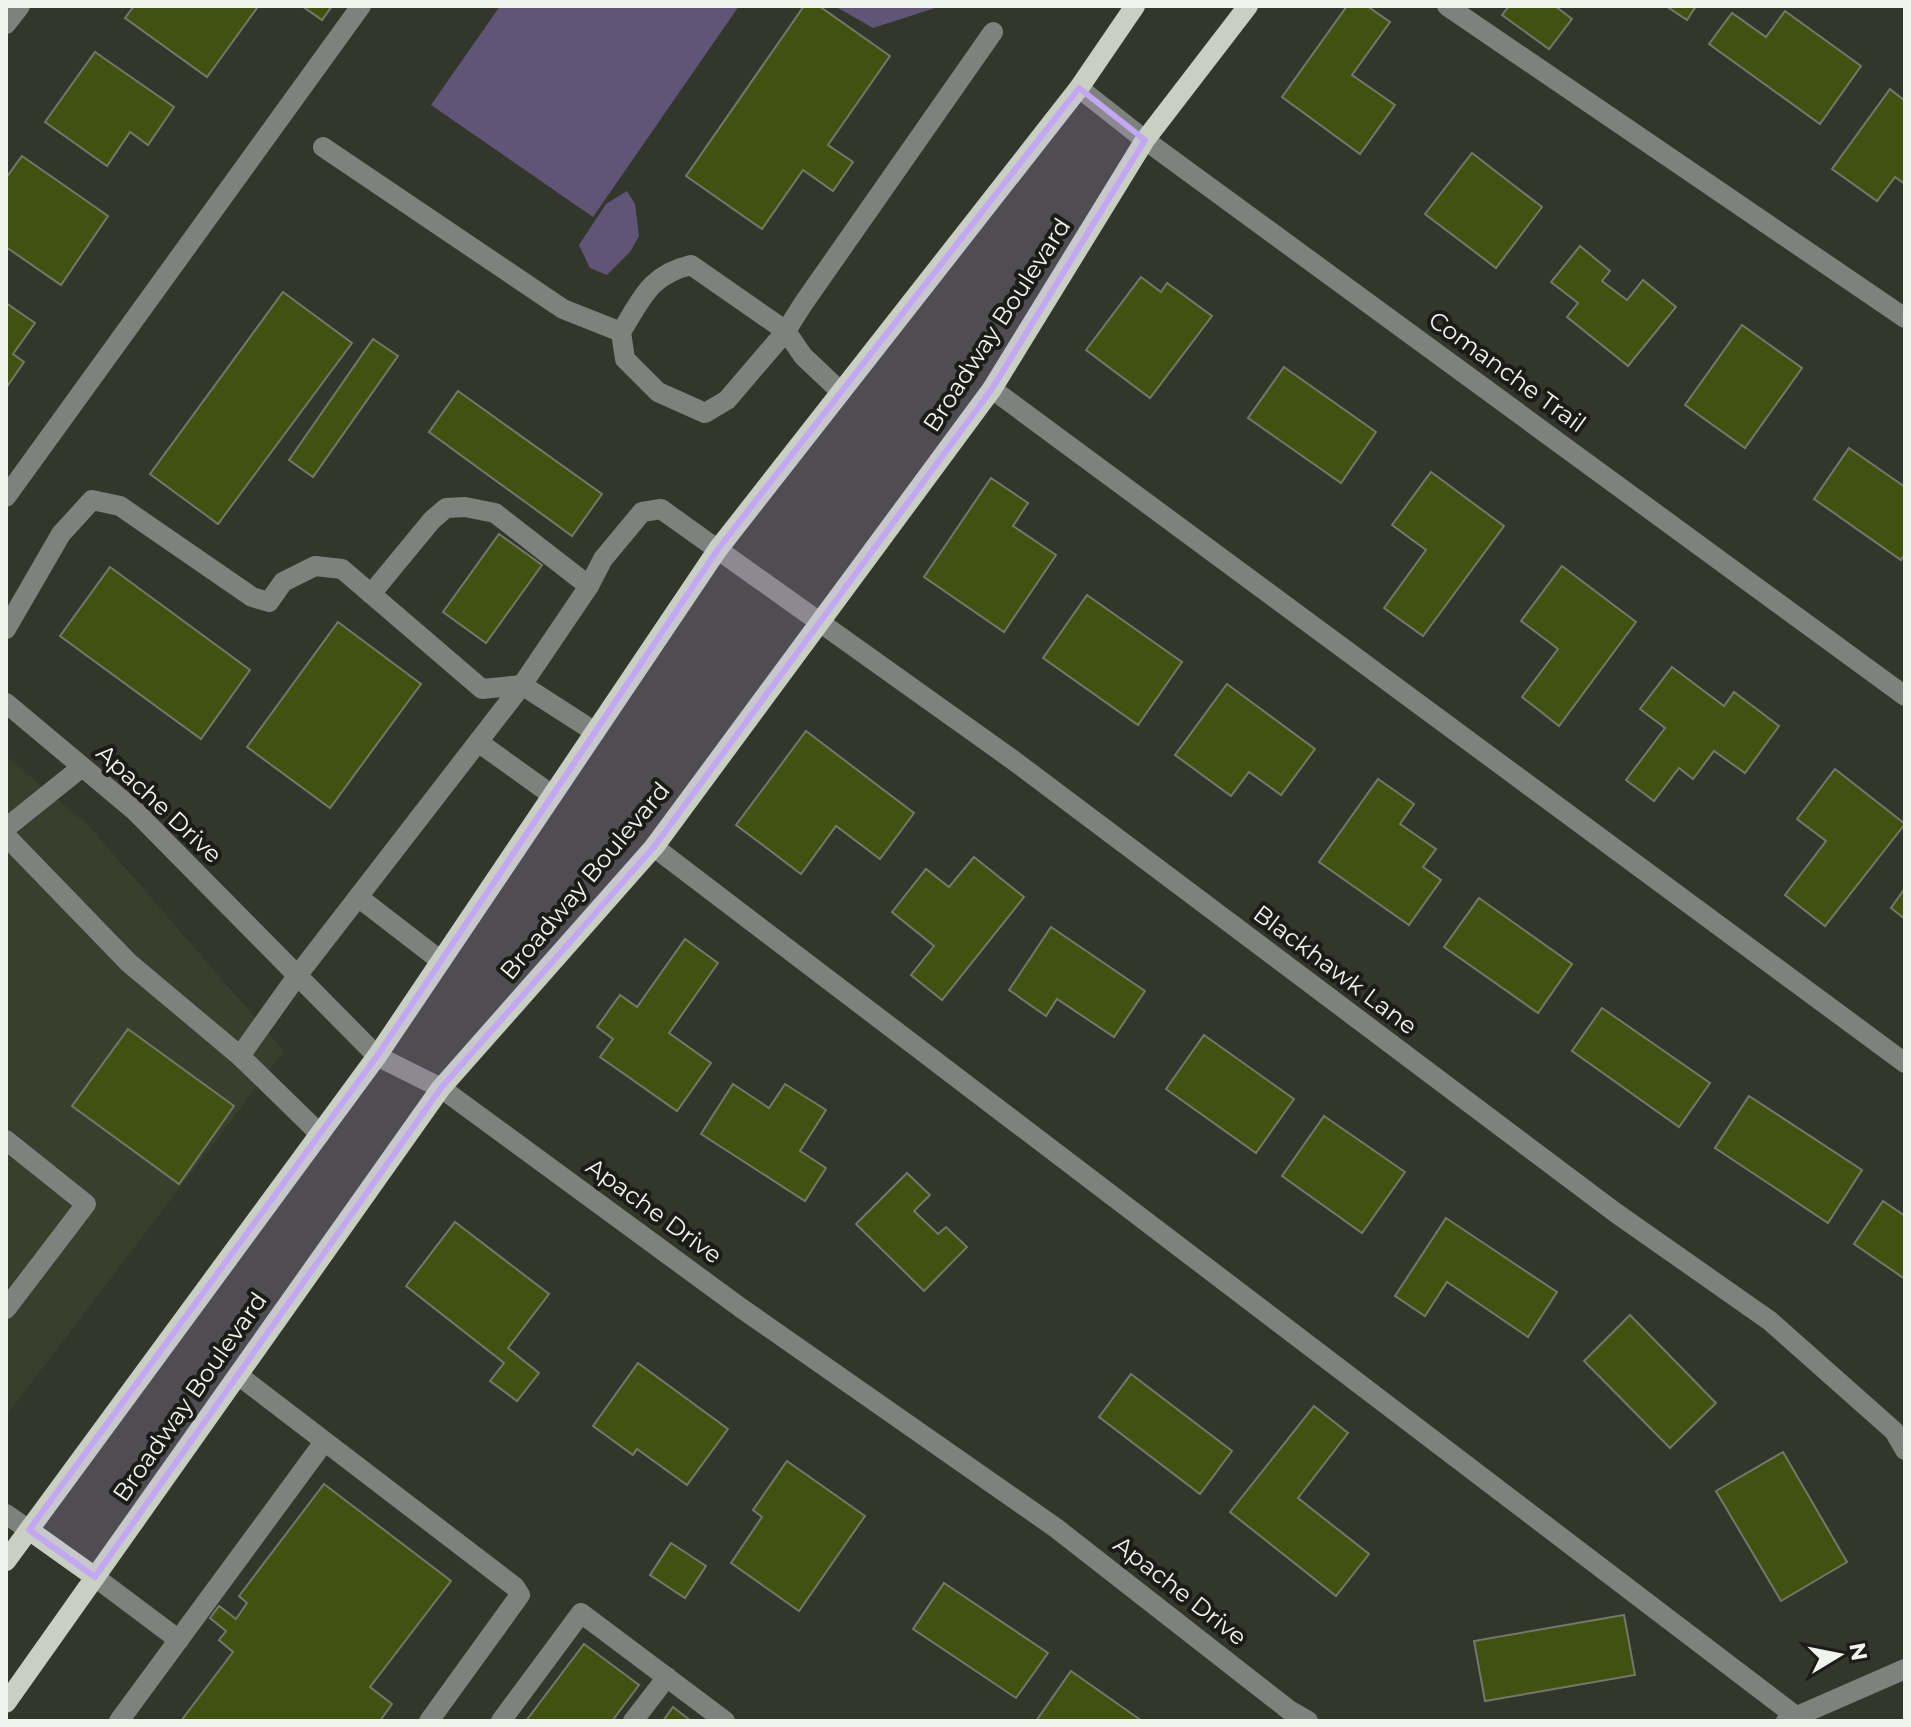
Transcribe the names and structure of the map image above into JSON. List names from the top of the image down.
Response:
{
  "streets": {
    "main road": ["Broadway Boulevard"],
    "street": ["Comanche Trail", "Apache Drive", "Blackhawk Lane"]
  },
  "crossings": [
    ["Broadway Boulevard", "Comanche Trail"],
    ["Broadway Boulevard", "Apache Drive"],
    ["Broadway Boulevard", "Blackhawk Lane"],
    ["Apache Drive", "Blackhawk Lane"]
  ],
  "north": "right"
}
